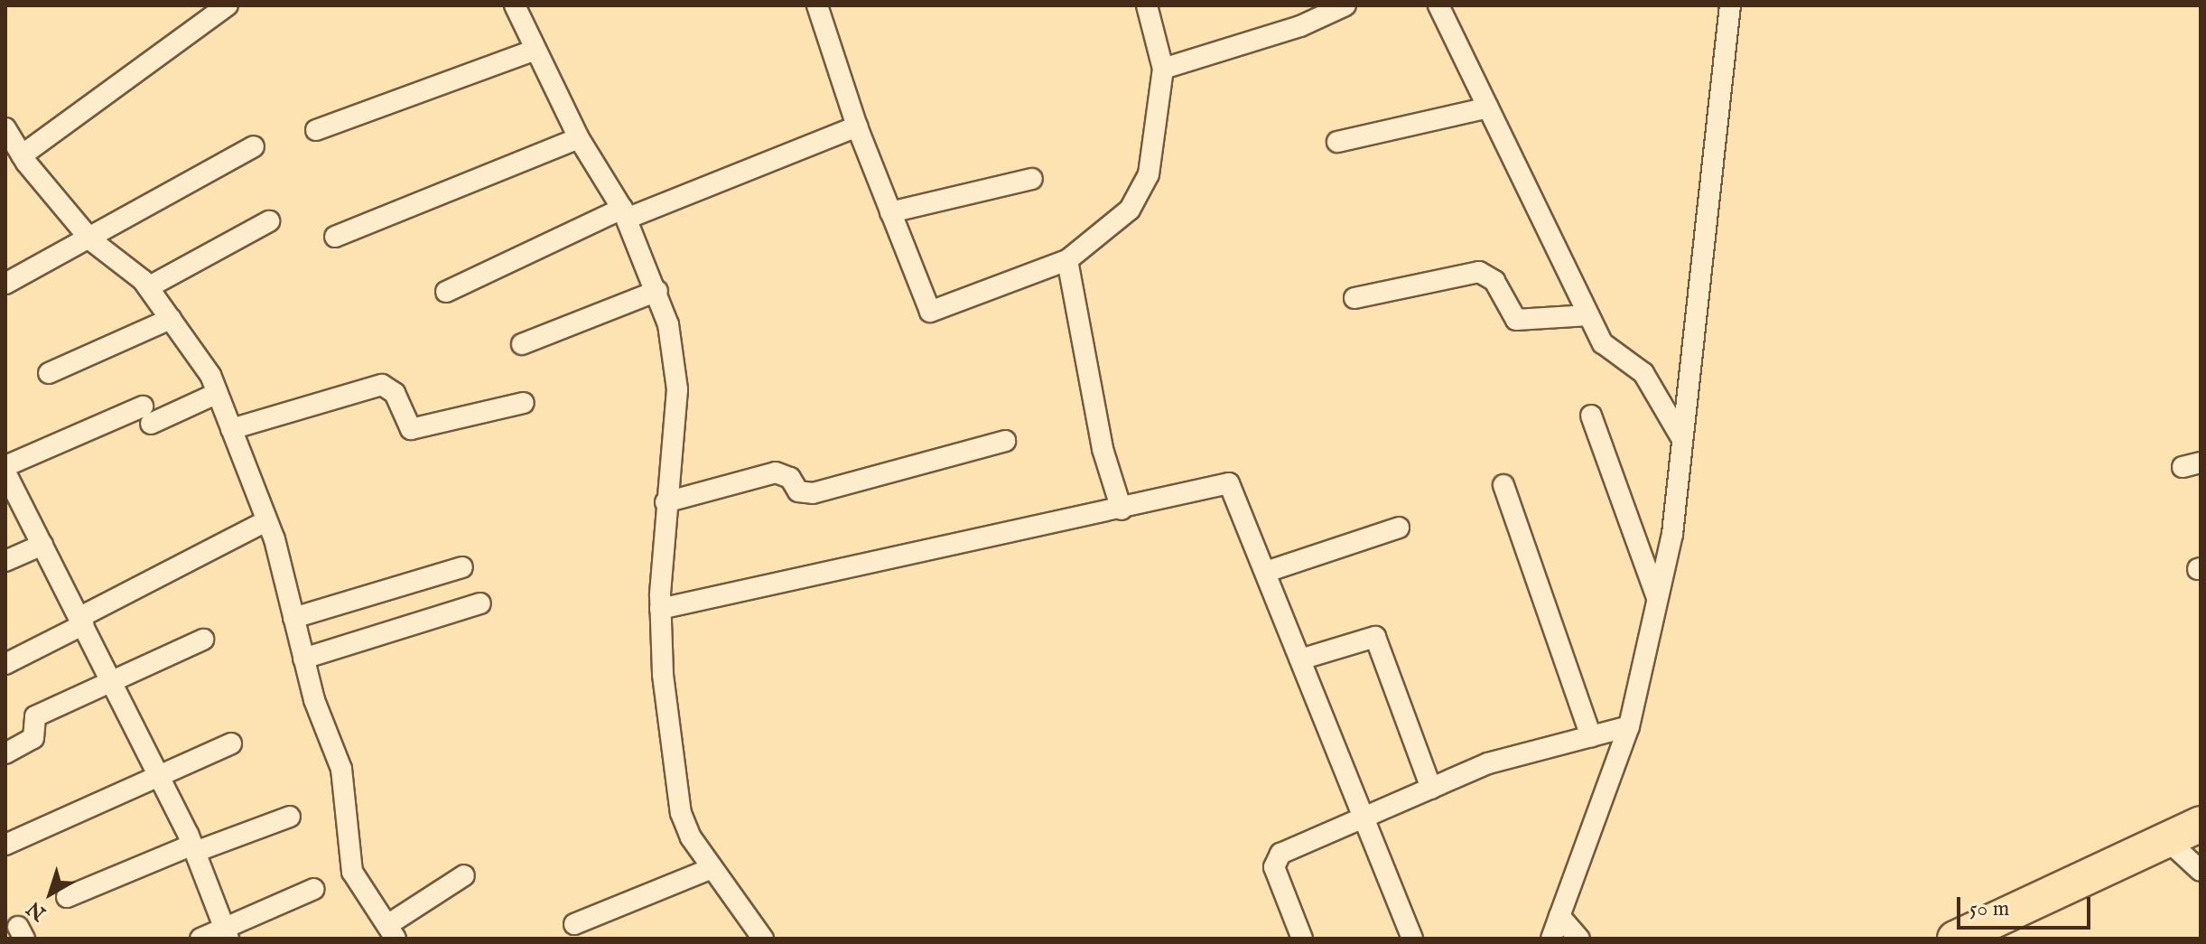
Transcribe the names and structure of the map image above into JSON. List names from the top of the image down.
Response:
{
  "scale_bar": "50 m",
  "north": "bottom left"
}
